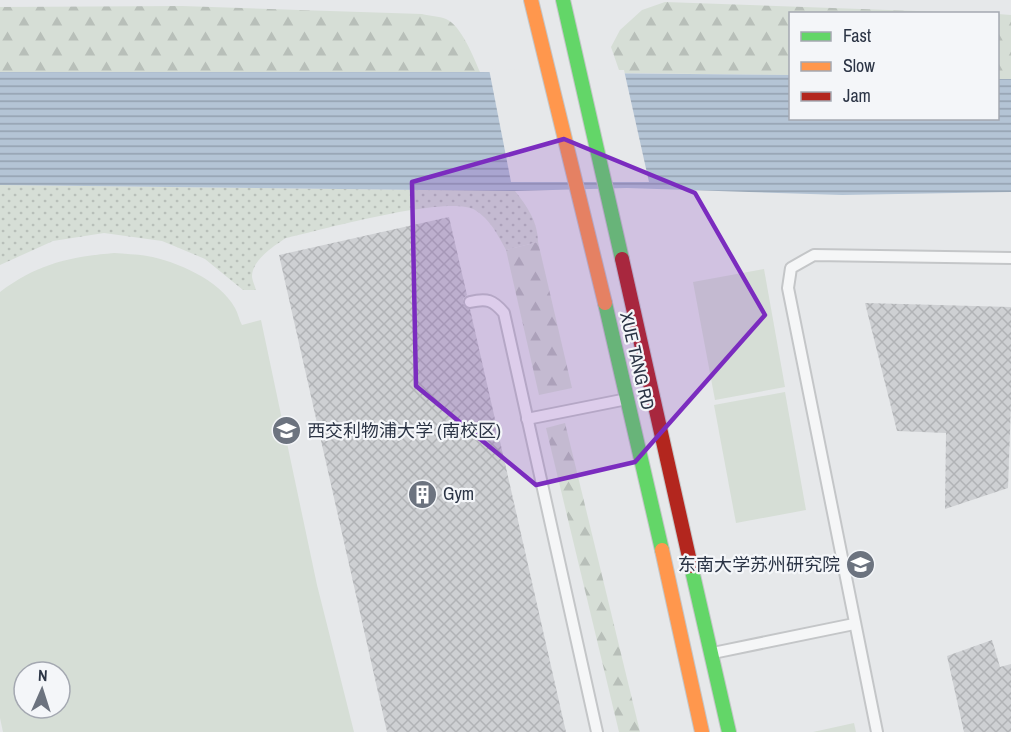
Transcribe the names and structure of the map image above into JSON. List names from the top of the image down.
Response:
{
  "streets": {
    "main road": ["XUE TANG RD"]
  },
  "places": {
    "school or university": ["西交利物浦大学 (南校区)", "东南大学苏州研究院"],
    "building": ["Gym"]
  },
  "legend": ["Fast", "Slow", "Jam"],
  "north": "top"
}
